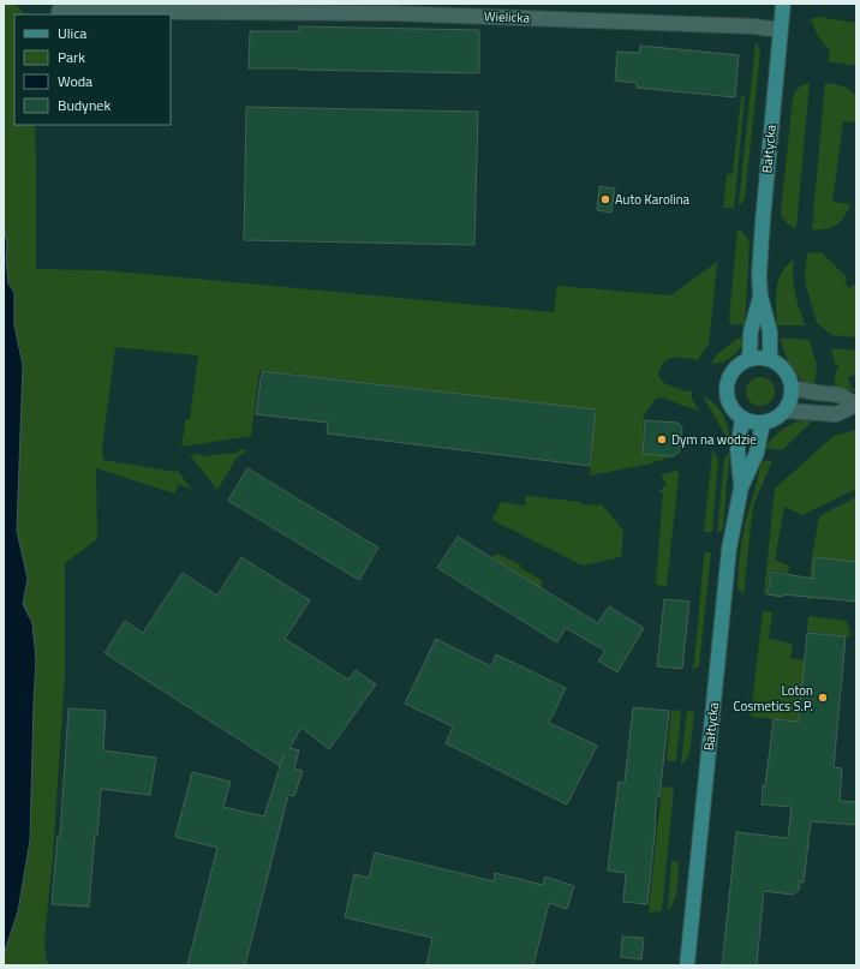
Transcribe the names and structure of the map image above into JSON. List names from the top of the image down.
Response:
{
  "streets": {
    "main road": ["Bałtycka"],
    "street": ["Wielicka"]
  },
  "crossings": [
    ["Wielicka", "Bałtycka"]
  ],
  "places": ["Auto Karolina", "Dym na wodzie", "Loton Cosmetics S.P."],
  "legend": [
    "Ulica",
    "Park",
    "Woda",
    "Budynek"
  ]
}
